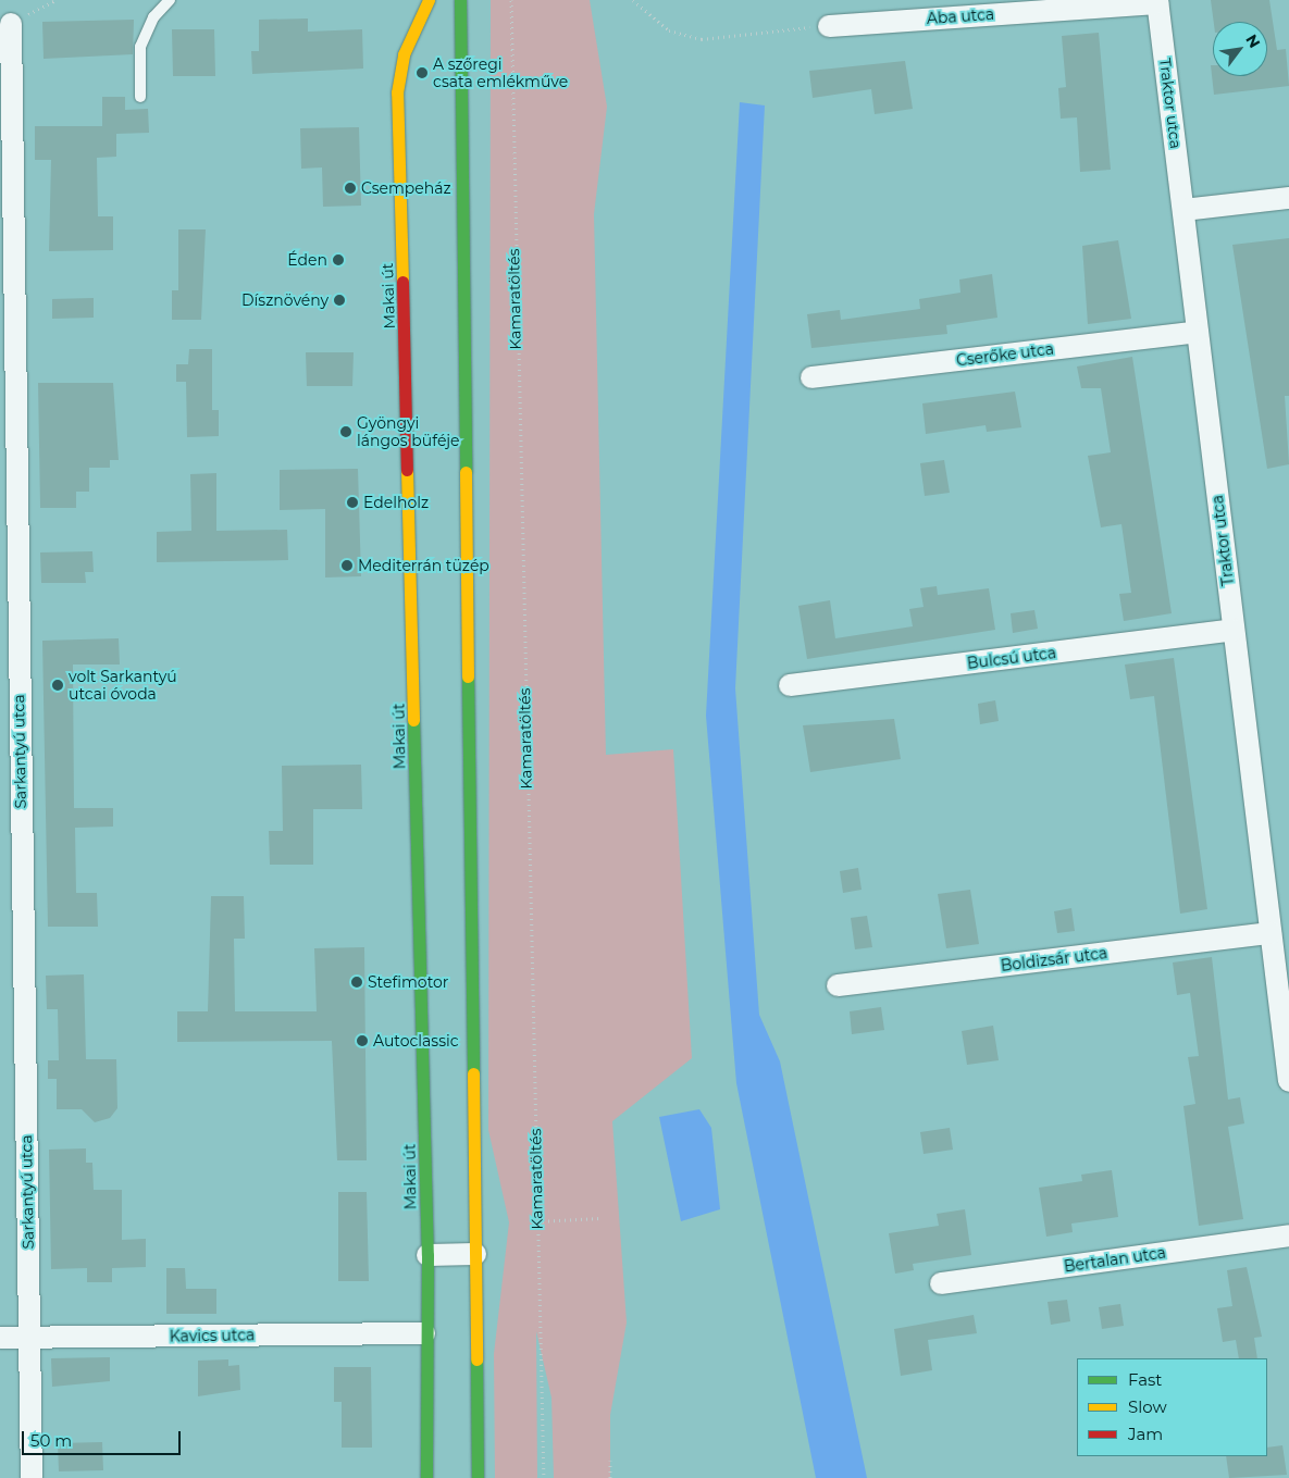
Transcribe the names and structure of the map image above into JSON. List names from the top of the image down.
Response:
{
  "streets": {
    "street": [
      "Aba utca",
      "Traktor utca",
      "Makai út",
      "Cserőke utca",
      "Bulcsú utca",
      "Sarkantyú utca",
      "Boldizsár utca",
      "Bertalan utca",
      "Kavics utca"
    ],
    "path": ["Kamaratöltés"]
  },
  "crossings": [
    ["Aba utca", "Traktor utca"],
    ["Traktor utca", "Cserőke utca"],
    ["Traktor utca", "Bulcsú utca"],
    ["Traktor utca", "Boldizsár utca"],
    ["Makai út", "Kavics utca"],
    ["Sarkantyú utca", "Kavics utca"]
  ],
  "places": [
    "A szőregi csata emlékműve",
    "Csempeház",
    "Éden",
    "Dísznövény",
    "Gyöngyi lángos büféje",
    "Edelholz",
    "Mediterrán tüzép",
    "volt Sarkantyú utcai óvoda",
    "Stefimotor",
    "Autoclassic"
  ],
  "legend": ["Fast", "Slow", "Jam"],
  "scale_bar": "50 m",
  "north": "top right"
}
